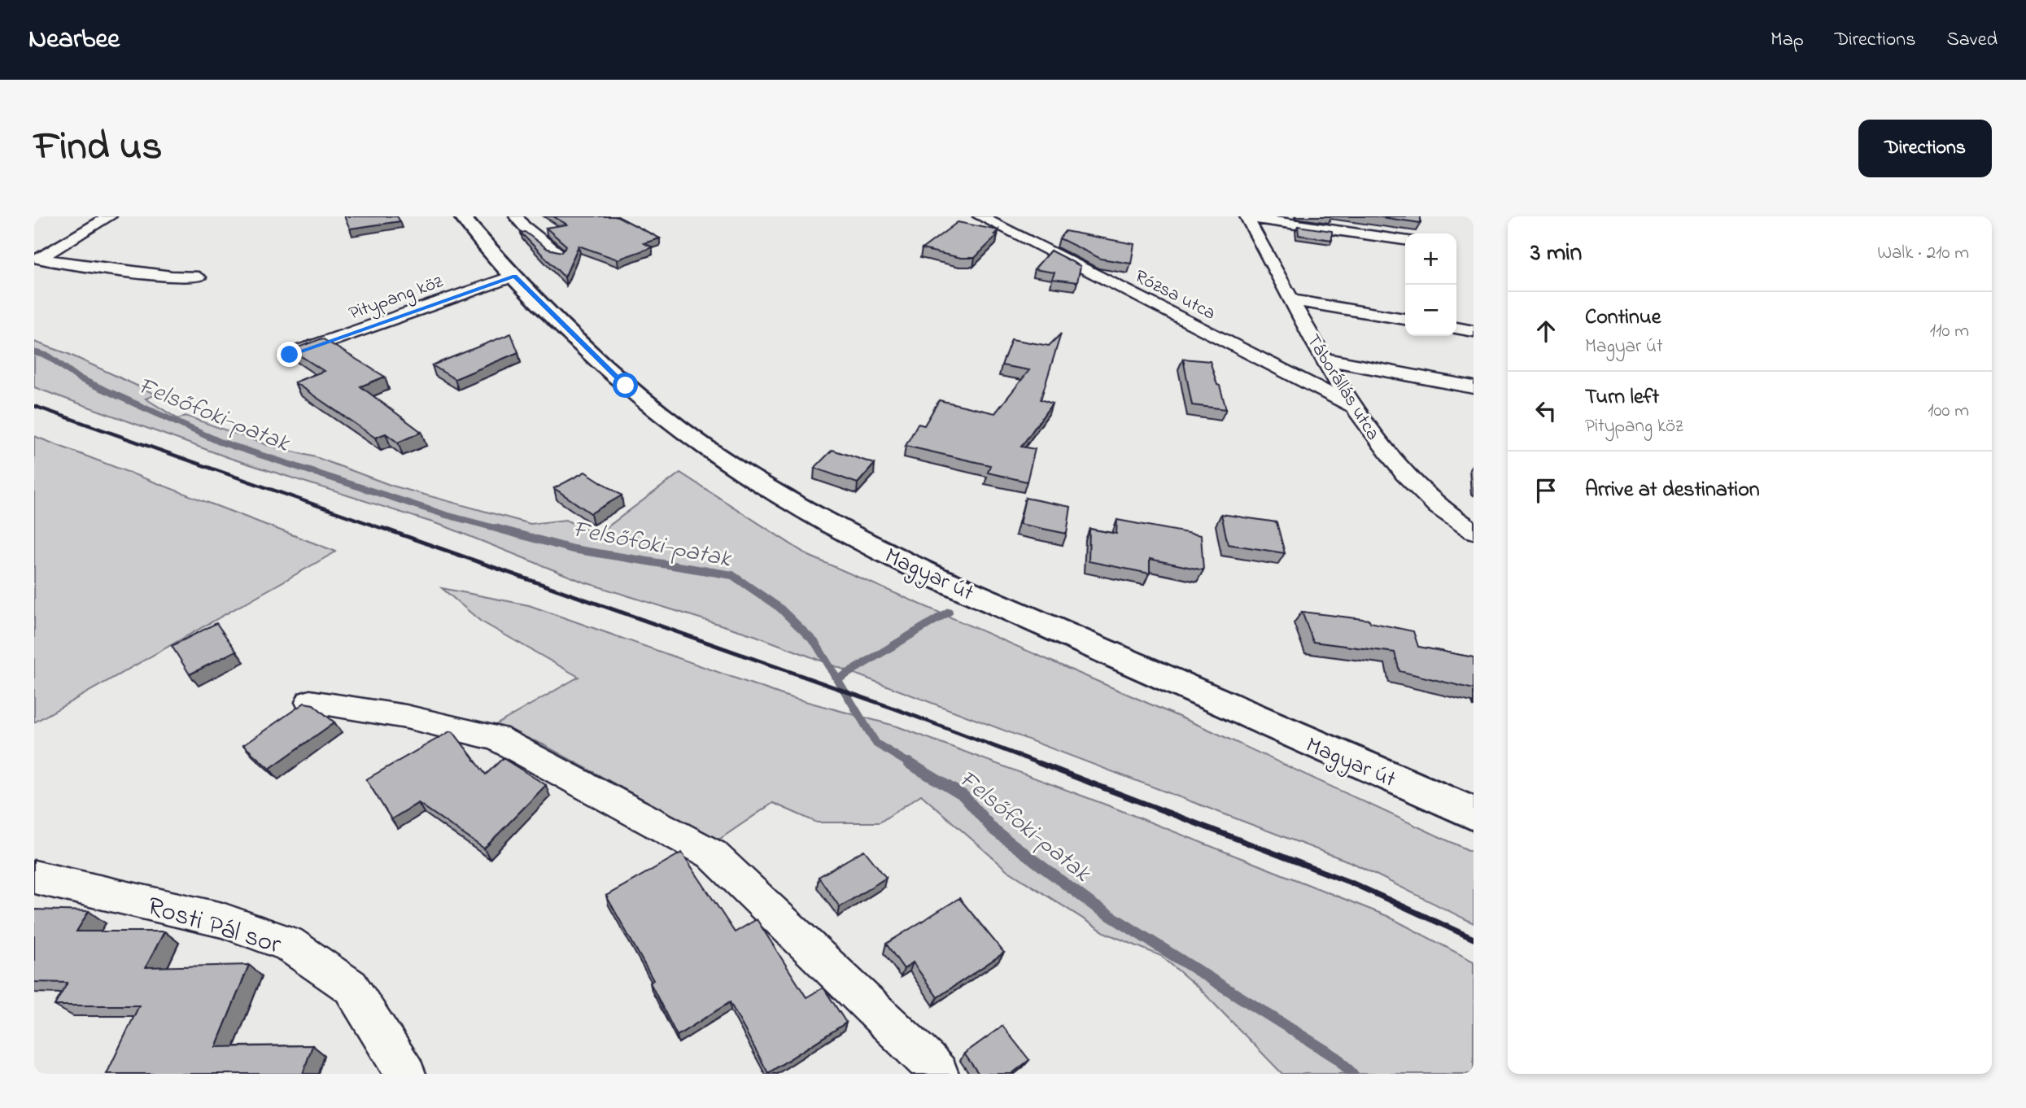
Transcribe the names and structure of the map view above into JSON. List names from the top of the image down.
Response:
{
  "streets": {
    "street": [
      "Rózsa utca",
      "Pitypang köz",
      "Táborállás utca",
      "Magyar út",
      "Rosti Pál sor"
    ]
  },
  "crossings": [
    ["Rózsa utca", "Táborállás utca"],
    ["Pitypang köz", "Magyar út"]
  ],
  "water": ["Felsőfoki-patak"],
  "page": {
    "header": "Nearbee",
    "nav": ["Map", "Directions", "Saved"],
    "title": "Find us",
    "buttons": "Directions",
    "heading": ["3 min", "Walk · 210 m"],
    "map_buttons": ["+", "−"],
    "list": [
      ["Continue", "Magyar út", "110 m"],
      ["Turn left", "Pitypang köz", "100 m"],
      "Arrive at destination"
    ]
  }
}
